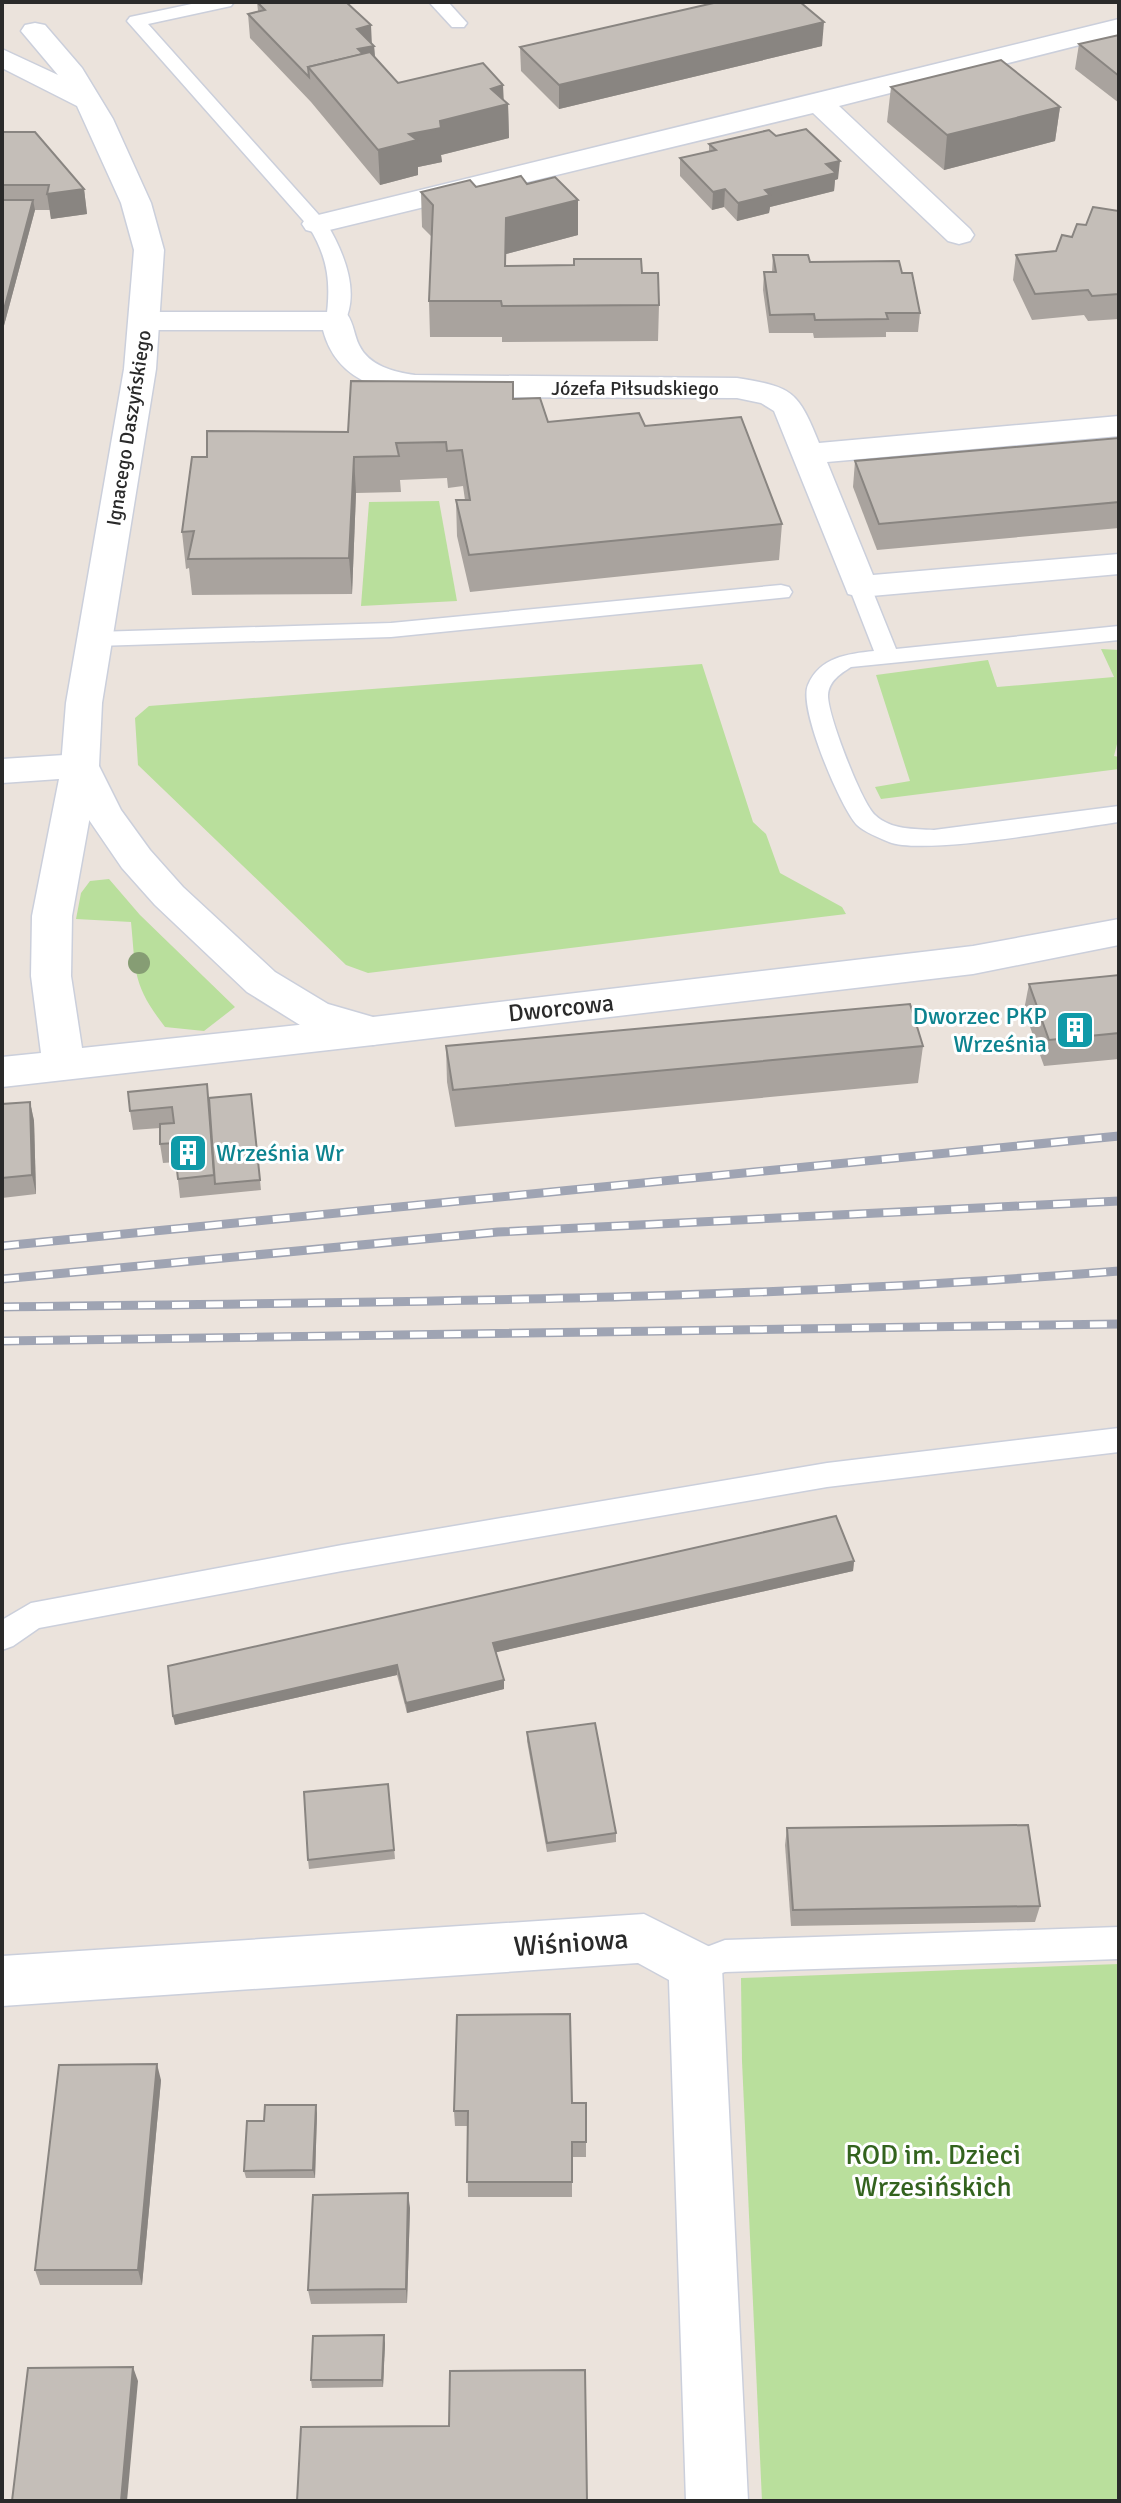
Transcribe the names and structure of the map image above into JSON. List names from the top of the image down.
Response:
{
  "streets": {
    "street": [
      "Józefa Piłsudskiego",
      "Ignacego Daszyńskiego",
      "Dworcowa",
      "Wiśniowa"
    ]
  },
  "crossings": [
    ["Ignacego Daszyńskiego", "Dworcowa"]
  ],
  "parks": ["ROD im. Dzieci Wrzesińskich"],
  "places": {
    "building": ["Dworzec PKP Września", "Września Wr"]
  }
}
